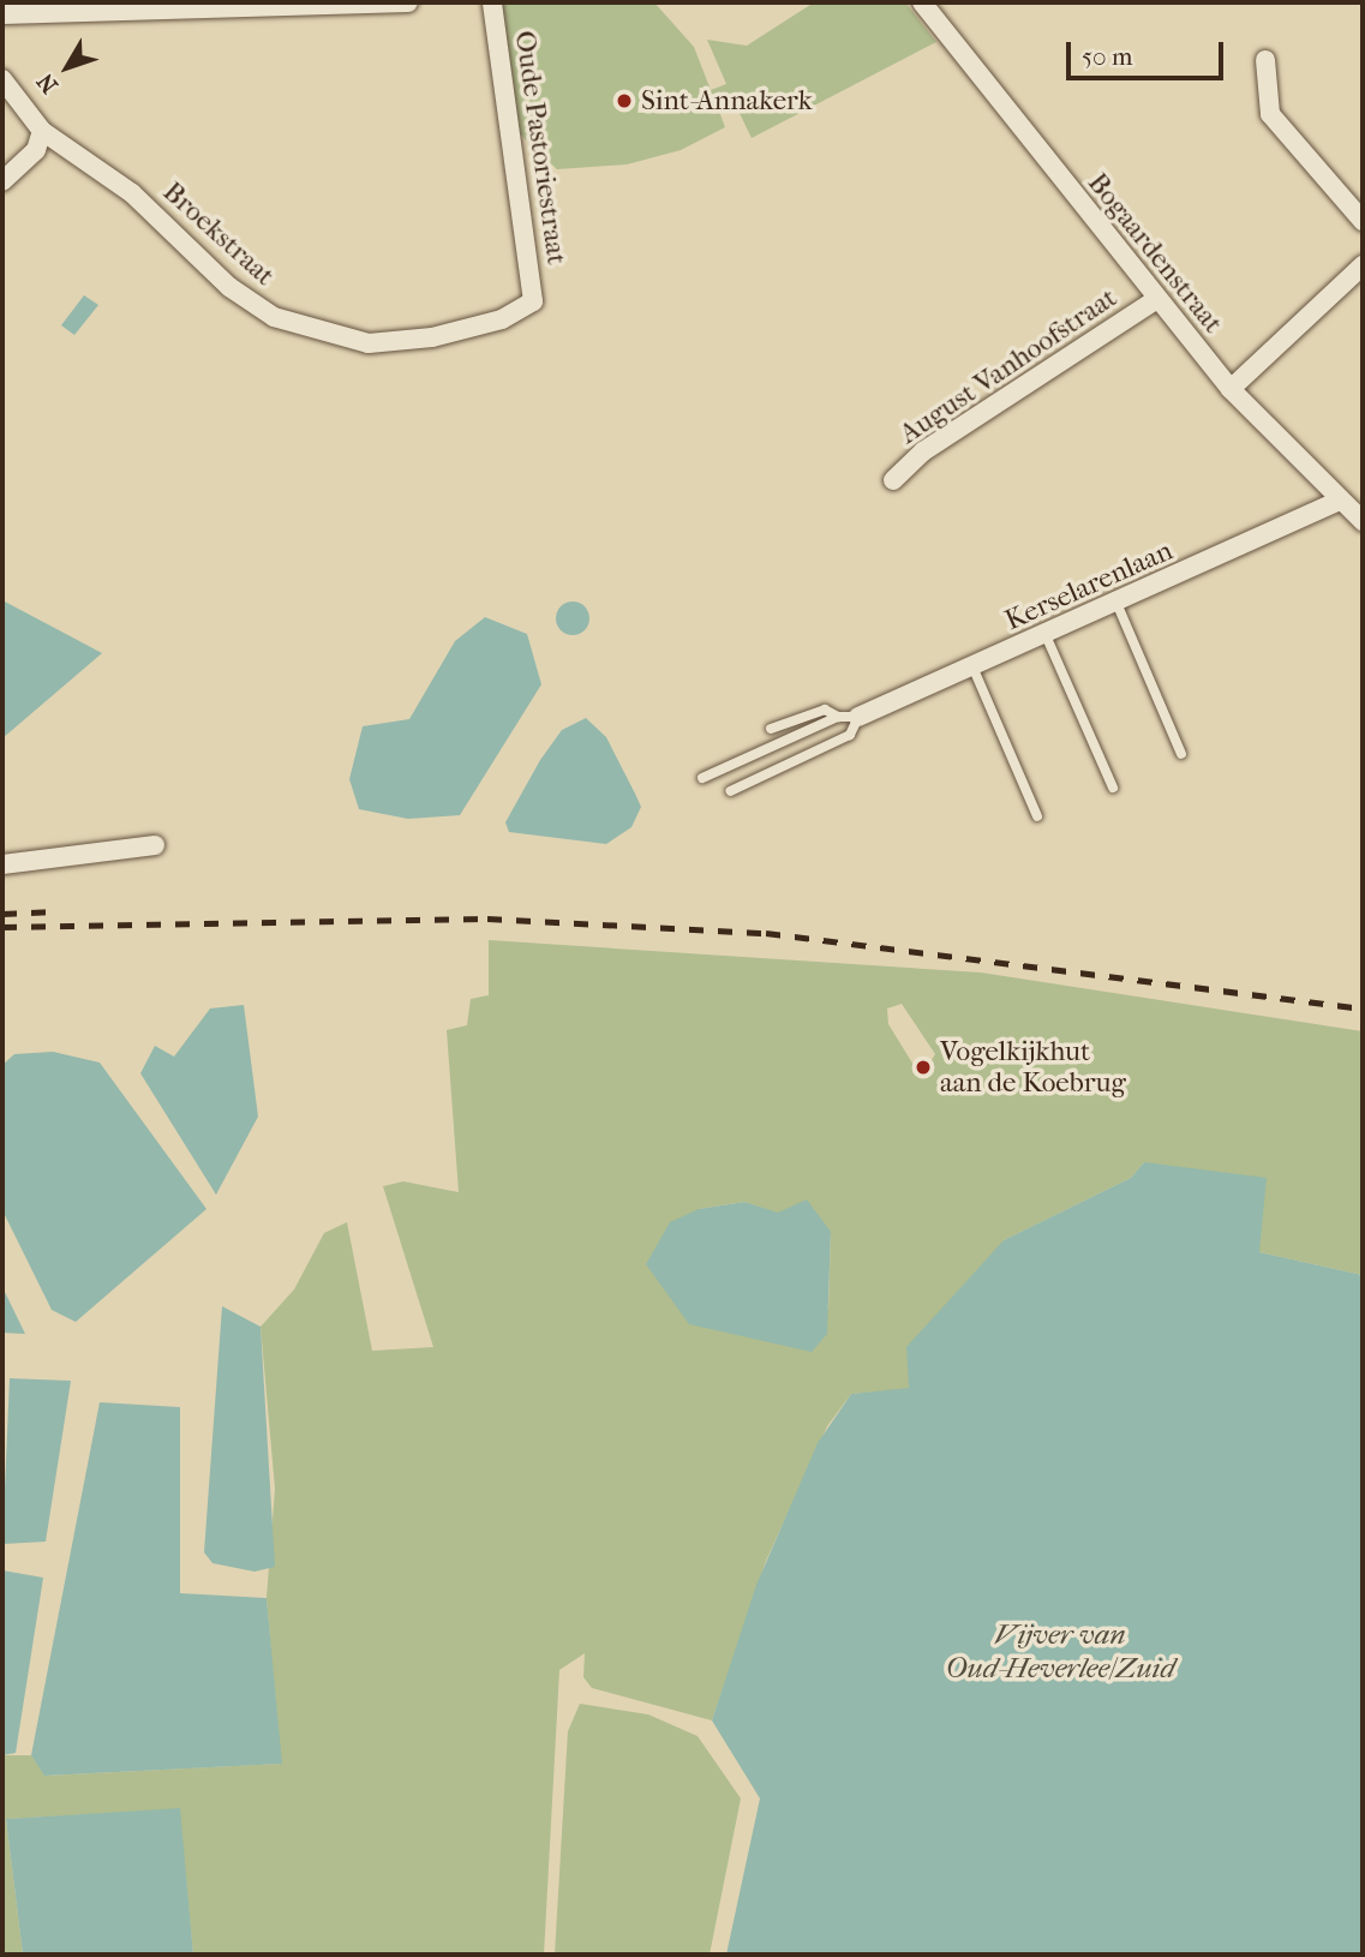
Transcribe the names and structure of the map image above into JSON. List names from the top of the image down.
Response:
{
  "streets": {
    "street": [
      "Oude Pastoriestraat",
      "Broekstraat",
      "Bogaardenstraat",
      "August Vanhoofstraat",
      "Kerselarenlaan"
    ]
  },
  "crossings": [
    ["Oude Pastoriestraat", "Broekstraat"],
    ["Bogaardenstraat", "August Vanhoofstraat"],
    ["Bogaardenstraat", "Kerselarenlaan"]
  ],
  "water": ["Vijver van Oud-Heverlee/Zuid"],
  "places": ["Sint-Annakerk", "Vogelkijkhut aan de Koebrug"],
  "scale_bar": "50 m",
  "north": "bottom left"
}
